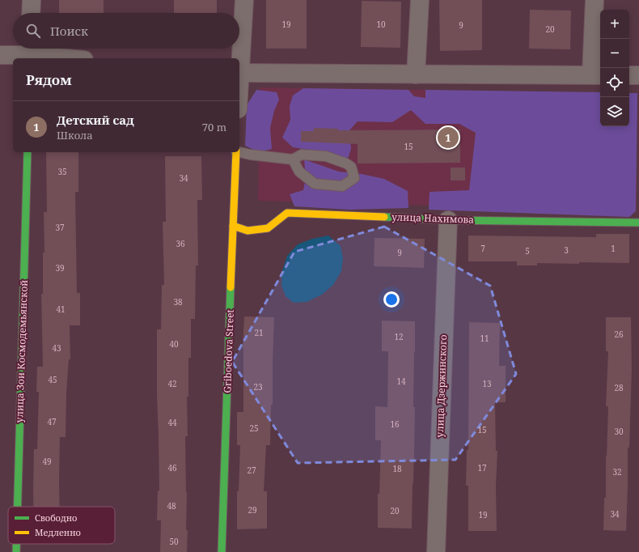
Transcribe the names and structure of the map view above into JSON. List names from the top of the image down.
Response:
{
  "streets": {
    "street": [
      "улица Нахимова",
      "улица Зои Космодемьянской",
      "Griboedova Street",
      "улица Дзержинского"
    ]
  },
  "crossings": [
    ["улица Нахимова", "Griboedova Street"],
    ["улица Нахимова", "улица Дзержинского"]
  ],
  "house_numbers": [
    "19",
    "10",
    "9",
    "20",
    "15",
    "35",
    "34",
    "37",
    "36",
    "7",
    "1",
    "3",
    "5",
    "9",
    "39",
    "38",
    "41",
    "21",
    "26",
    "12",
    "11",
    "40",
    "43",
    "45",
    "14",
    "42",
    "13",
    "23",
    "28",
    "47",
    "44",
    "16",
    "25",
    "15",
    "30",
    "49",
    "46",
    "17",
    "18",
    "27",
    "32",
    "48",
    "29",
    "20",
    "34",
    "19",
    "50"
  ],
  "legend": ["Свободно", "Медленно"],
  "page": {
    "map_buttons": ["+", "−"],
    "search": "Поиск",
    "heading": "Рядом",
    "list": [
      {
        "mark": "1",
        "name": "Детский сад",
        "note": "Школа",
        "value": "70 m"
      }
    ],
    "pins": "1"
  }
}
